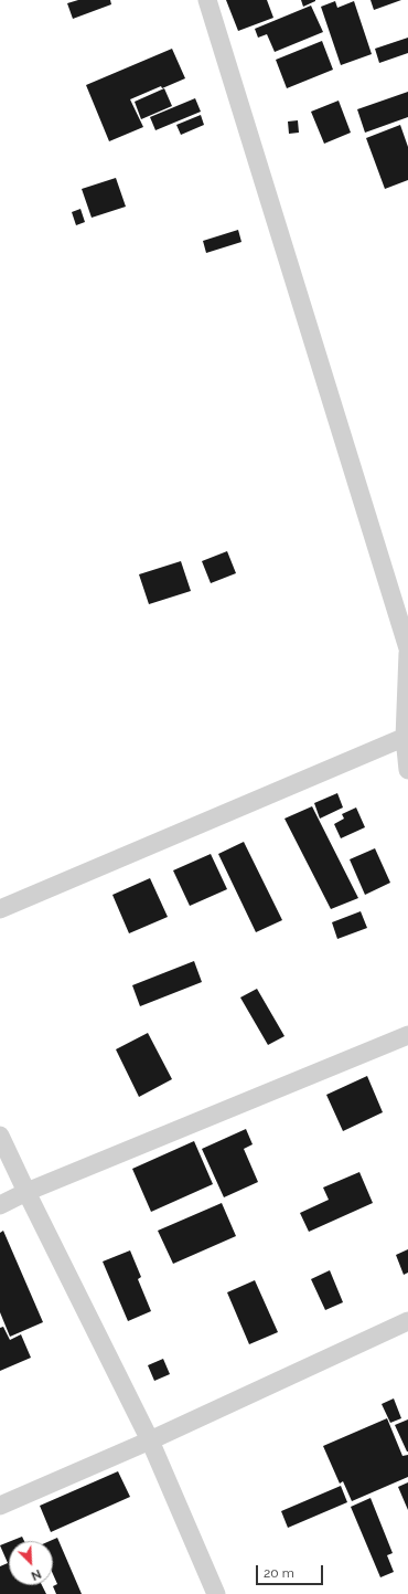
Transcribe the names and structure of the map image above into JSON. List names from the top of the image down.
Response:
{
  "scale_bar": "20 m",
  "north": "bottom right"
}
